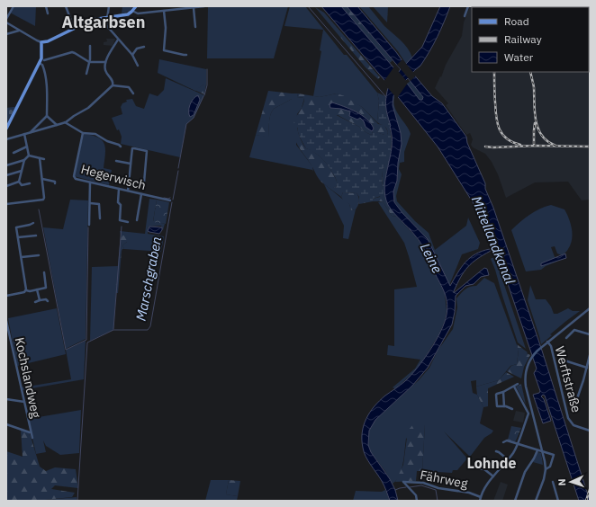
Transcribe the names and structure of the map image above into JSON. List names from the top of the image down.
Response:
{
  "streets": {
    "street": [
      "Hegerwisch",
      "Kochslandweg",
      "Werftstraße",
      "Fährweg"
    ]
  },
  "districts": ["Altgarbsen", "Lohnde"],
  "water": ["Mittellandkanal", "Leine", "Marschgraben"],
  "legend": ["Road", "Railway", "Water"],
  "north": "left"
}
